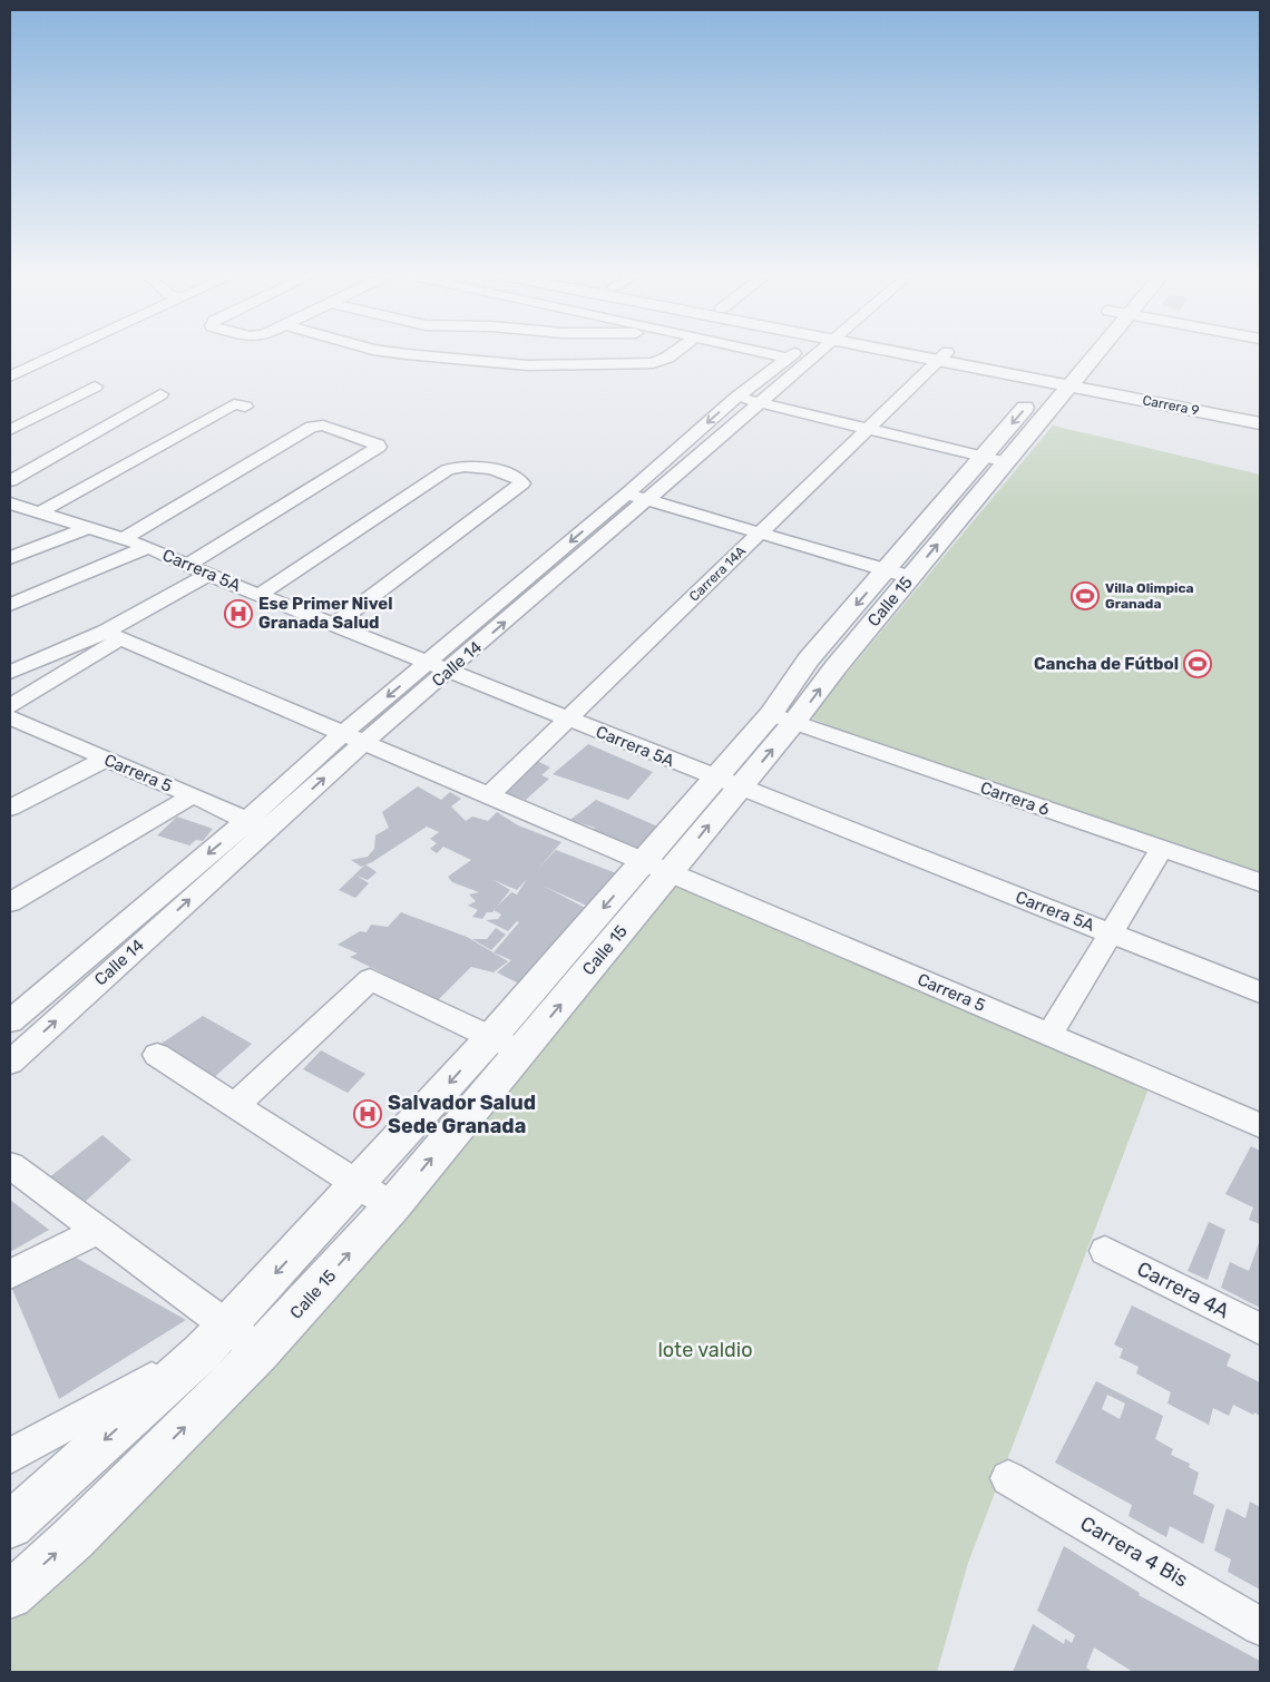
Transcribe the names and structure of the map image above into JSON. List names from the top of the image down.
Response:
{
  "streets": {
    "street": [
      "Carrera 9",
      "Carrera 5A",
      "Carrera 14A",
      "Calle 15",
      "Calle 14",
      "Carrera 5",
      "Carrera 6",
      "Carrera 4A",
      "Carrera 4 Bis"
    ]
  },
  "crossings": [
    ["Carrera 9", "Carrera 14A"],
    ["Carrera 9", "Calle 15"],
    ["Carrera 5A", "Carrera 14A"],
    ["Carrera 5A", "Calle 15"],
    ["Carrera 5A", "Calle 14"],
    ["Carrera 14A", "Carrera 5"],
    ["Calle 15", "Carrera 5"],
    ["Calle 15", "Carrera 6"],
    ["Calle 14", "Carrera 5"]
  ],
  "parks": ["lote valdio"],
  "places": {
    "sports": ["Villa Olimpica Granada", "Cancha de Fútbol"],
    "hospital": ["Ese Primer Nivel Granada Salud", "Salvador Salud Sede Granada"]
  }
}
